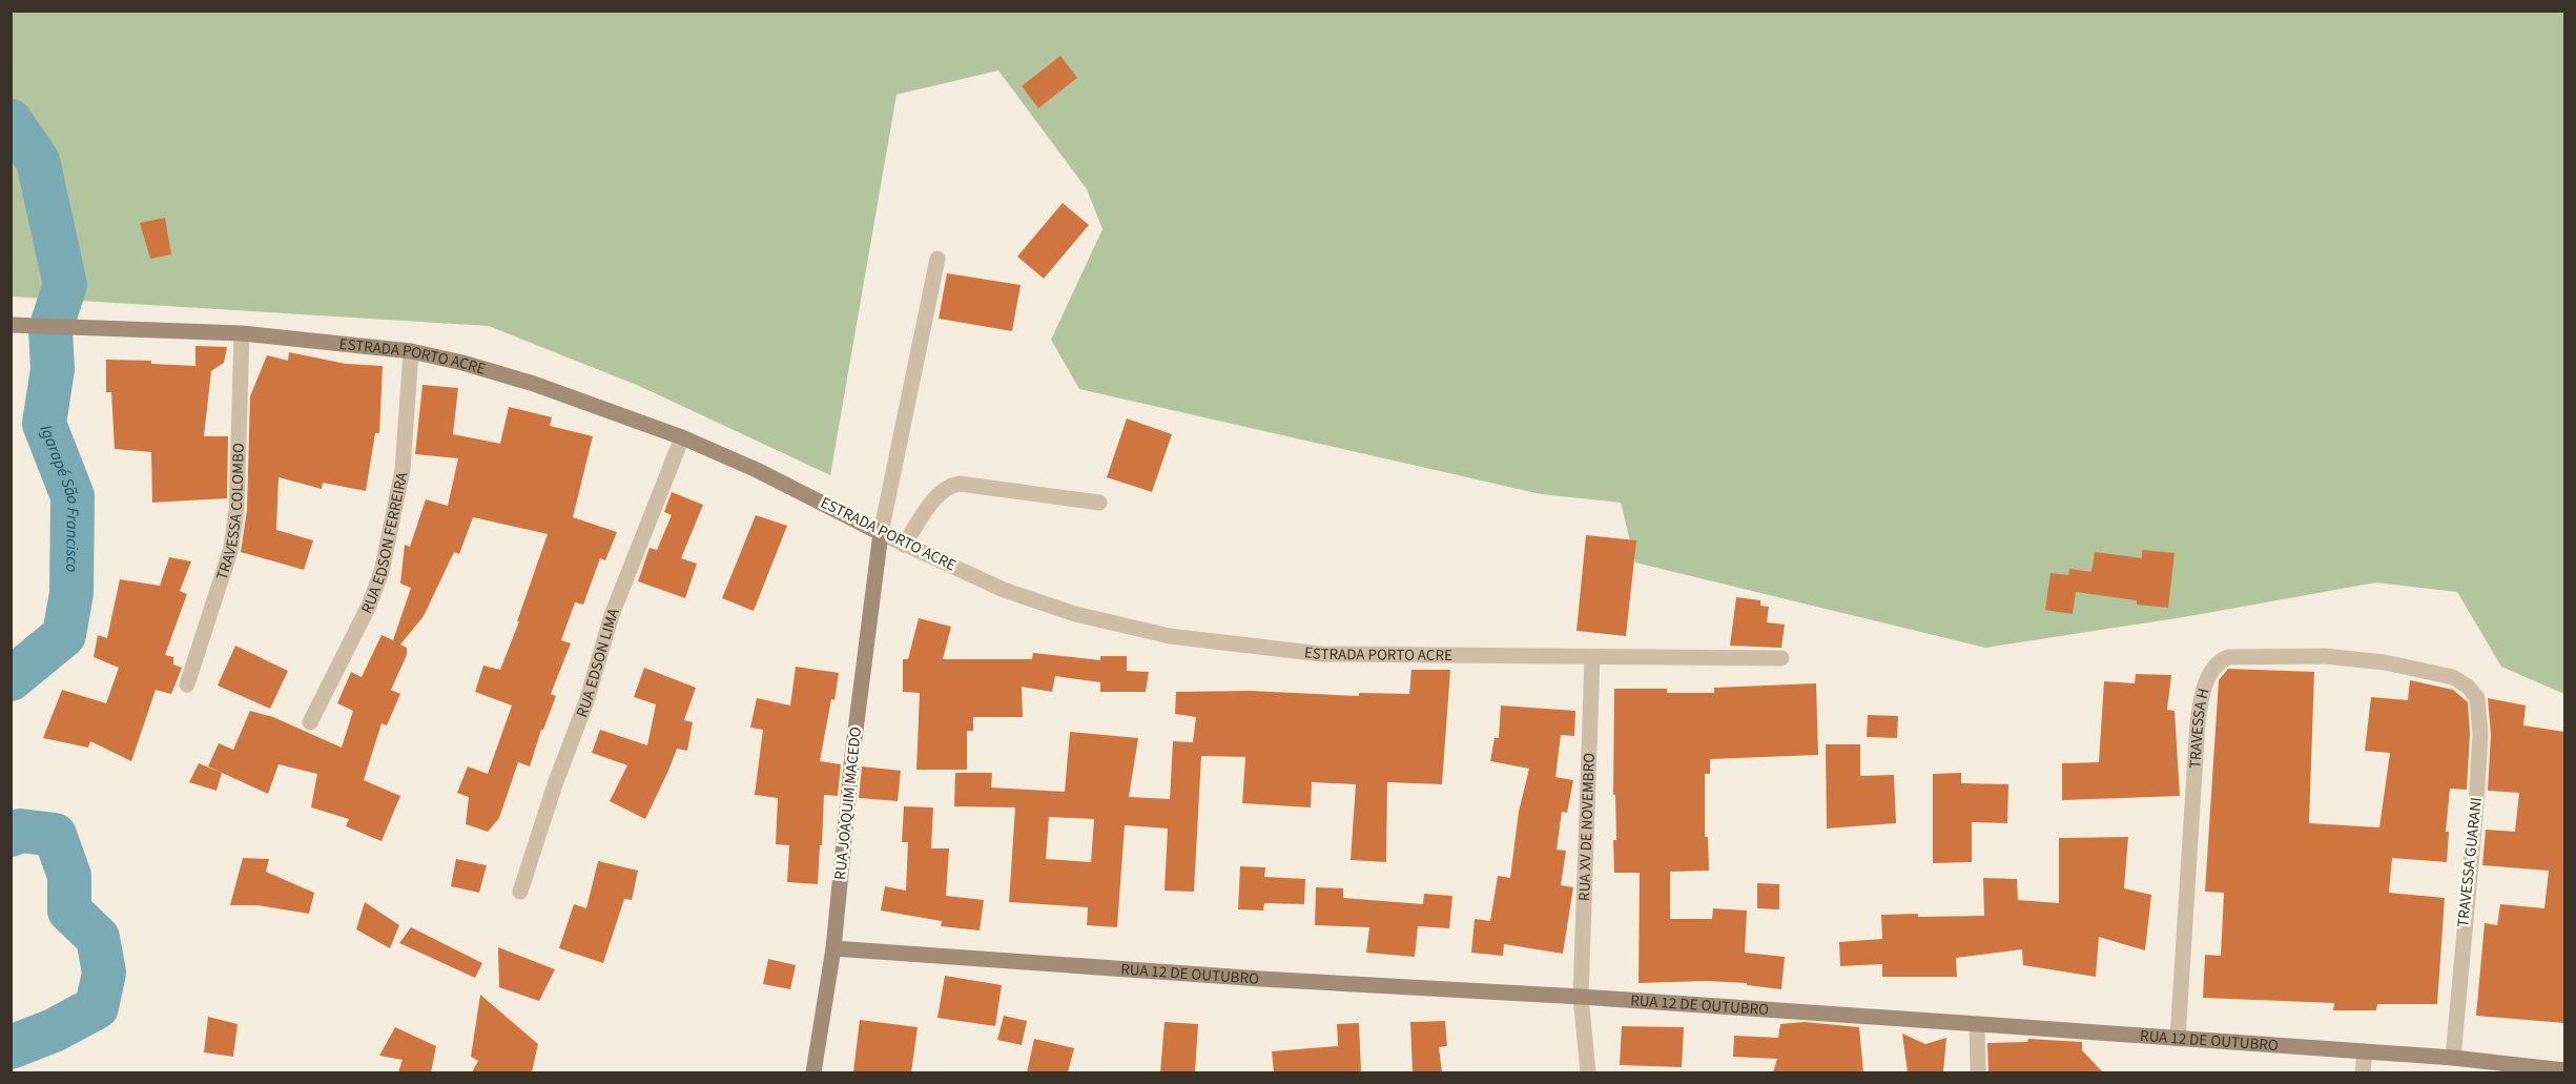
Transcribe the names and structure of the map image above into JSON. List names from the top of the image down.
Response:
{
  "streets": {
    "street": [
      "ESTRADA PORTO ACRE",
      "TRAVESSA COLOMBO",
      "RUA EDSON FERREIRA",
      "RUA EDSON LIMA",
      "TRAVESSA H",
      "RUA JOAQUIM MACEDO",
      "RUA XV DE NOVEMBRO",
      "TRAVESSA GUARANI",
      "RUA 12 DE OUTUBRO"
    ]
  },
  "crossings": [
    ["ESTRADA PORTO ACRE", "TRAVESSA COLOMBO"],
    ["ESTRADA PORTO ACRE", "RUA EDSON FERREIRA"],
    ["ESTRADA PORTO ACRE", "RUA EDSON LIMA"],
    ["ESTRADA PORTO ACRE", "RUA JOAQUIM MACEDO"],
    ["ESTRADA PORTO ACRE", "RUA XV DE NOVEMBRO"],
    ["TRAVESSA H", "TRAVESSA GUARANI"],
    ["TRAVESSA H", "RUA 12 DE OUTUBRO"],
    ["RUA JOAQUIM MACEDO", "RUA 12 DE OUTUBRO"],
    ["RUA XV DE NOVEMBRO", "RUA 12 DE OUTUBRO"],
    ["TRAVESSA GUARANI", "RUA 12 DE OUTUBRO"]
  ],
  "water": ["Igarapé São Francisco"]
}
